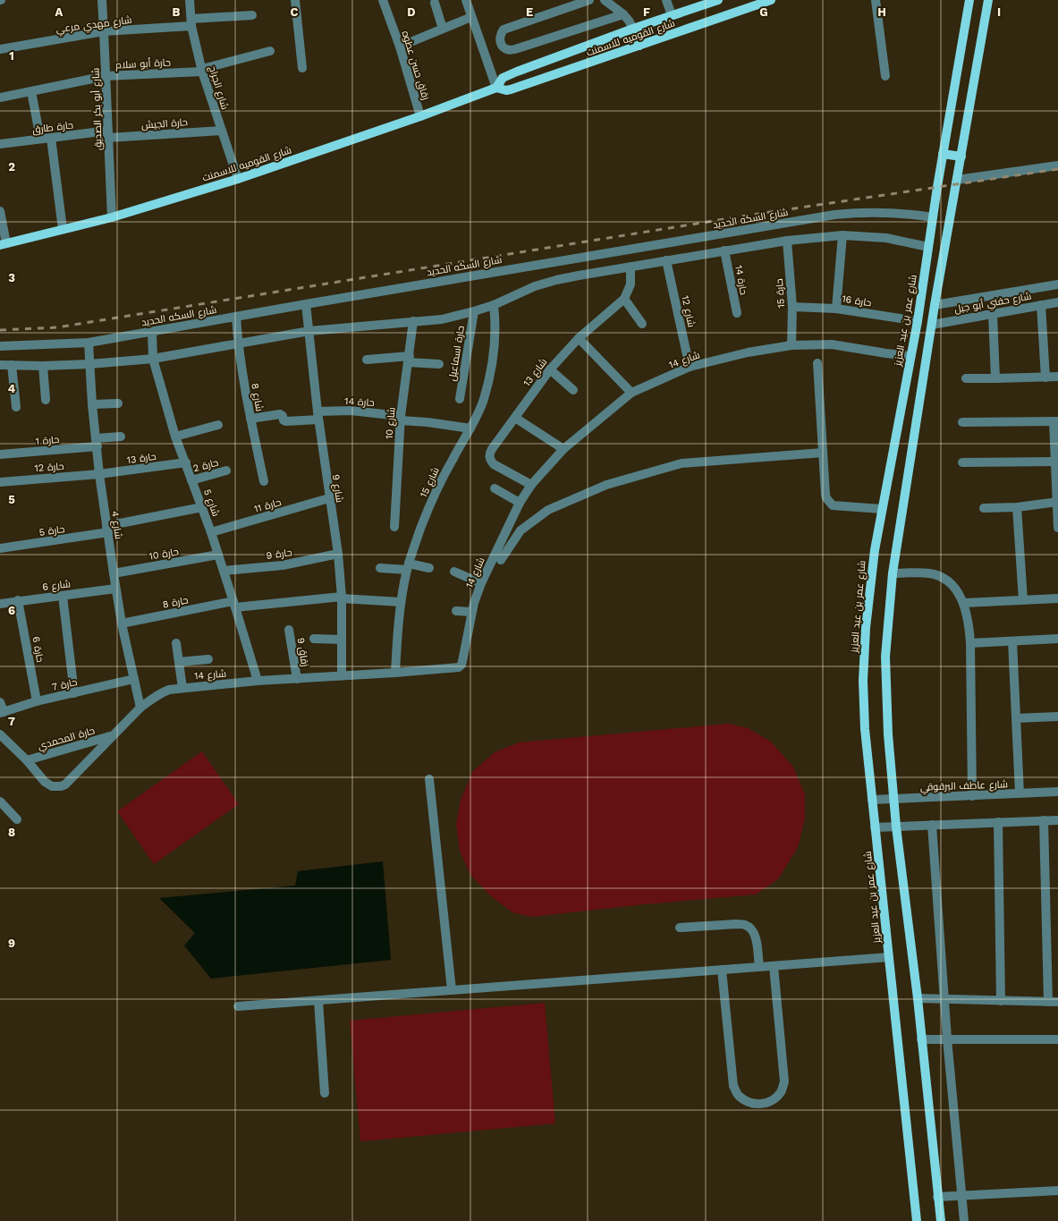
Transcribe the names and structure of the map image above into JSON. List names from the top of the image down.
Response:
{
  "streets": {
    "main road": ["شارع القوميه للاسمنت", "شارع عمر بن عبد العزيز"],
    "street": [
      "شارع مهدي مرعي",
      "حارة أبو سلام",
      "زقاق حسن عطوه",
      "شارع الجراج",
      "شارع أبو بكر الصديق",
      "حارة الجيش",
      "حارة طارق",
      "شارع السكه الحديد",
      "حارة 14",
      "حارة 15",
      "حارة 16",
      "شارع حفني أبو جبل",
      "شارع 12",
      "حارة اسماعيل",
      "شارع 14",
      "شارع 13",
      "شارع 8",
      "شارع 10",
      "حارة 1",
      "حارة 13",
      "حارة 2",
      "حارة 12",
      "شارع 15",
      "شارع 9",
      "شارع 5",
      "حارة 11",
      "شارع 4",
      "حارة 5",
      "حارة 10",
      "حارة 9",
      "شارع 6",
      "حارة 8",
      "حارة 6",
      "زقاق 9",
      "حارة 7",
      "حارة المحمدي",
      "شارع عاطف البرقوقي"
    ]
  },
  "crossings": [
    ["شارع مهدي مرعي", "شارع الجراج"],
    ["شارع مهدي مرعي", "شارع أبو بكر الصديق"],
    ["شارع القوميه للاسمنت", "زقاق حسن عطوه"],
    ["شارع القوميه للاسمنت", "شارع الجراج"],
    ["شارع القوميه للاسمنت", "شارع أبو بكر الصديق"],
    ["حارة أبو سلام", "شارع الجراج"],
    ["حارة أبو سلام", "شارع أبو بكر الصديق"],
    ["شارع الجراج", "حارة الجيش"],
    ["شارع أبو بكر الصديق", "حارة الجيش"],
    ["شارع أبو بكر الصديق", "حارة طارق"],
    ["حارة الجيش", "حارة طارق"],
    ["شارع السكه الحديد", "شارع عمر بن عبد العزيز"],
    ["شارع السكه الحديد", "شارع 8"],
    ["شارع السكه الحديد", "شارع 9"],
    ["شارع السكه الحديد", "شارع 5"],
    ["شارع السكه الحديد", "شارع 4"],
    ["حارة 14", "شارع 8"],
    ["حارة 14", "شارع 10"],
    ["حارة 14", "شارع 15"],
    ["حارة 14", "شارع 9"],
    ["حارة 15", "حارة 16"],
    ["حارة 15", "شارع 14"],
    ["حارة 16", "شارع عمر بن عبد العزيز"],
    ["شارع 12", "شارع 14"],
    ["شارع عمر بن عبد العزيز", "شارع 14"],
    ["شارع عمر بن عبد العزيز", "شارع عاطف البرقوقي"],
    ["شارع 14", "شارع 13"],
    ["شارع 14", "شارع 15"],
    ["شارع 14", "شارع 9"],
    ["شارع 14", "شارع 5"],
    ["شارع 14", "شارع 4"],
    ["شارع 14", "زقاق 9"],
    ["شارع 14", "حارة المحمدي"],
    ["حارة 1", "شارع 4"],
    ["حارة 13", "حارة 12"],
    ["حارة 13", "شارع 5"],
    ["حارة 13", "شارع 4"],
    ["حارة 2", "شارع 5"],
    ["حارة 12", "شارع 4"],
    ["شارع 9", "حارة 11"],
    ["شارع 9", "حارة 9"],
    ["شارع 5", "حارة 11"],
    ["شارع 5", "حارة 10"],
    ["شارع 5", "حارة 9"],
    ["شارع 5", "حارة 8"],
    ["شارع 4", "حارة 5"],
    ["شارع 4", "حارة 10"],
    ["شارع 4", "شارع 6"],
    ["شارع 4", "حارة 8"],
    ["شارع 4", "حارة 7"],
    ["شارع 6", "حارة 6"],
    ["حارة 6", "حارة 7"]
  ],
  "grid": {
    "columns": [
      "A",
      "B",
      "C",
      "D",
      "E",
      "F",
      "G",
      "H",
      "I"
    ],
    "rows": [
      "1",
      "2",
      "3",
      "4",
      "5",
      "6",
      "7",
      "8",
      "9"
    ]
  }
}
